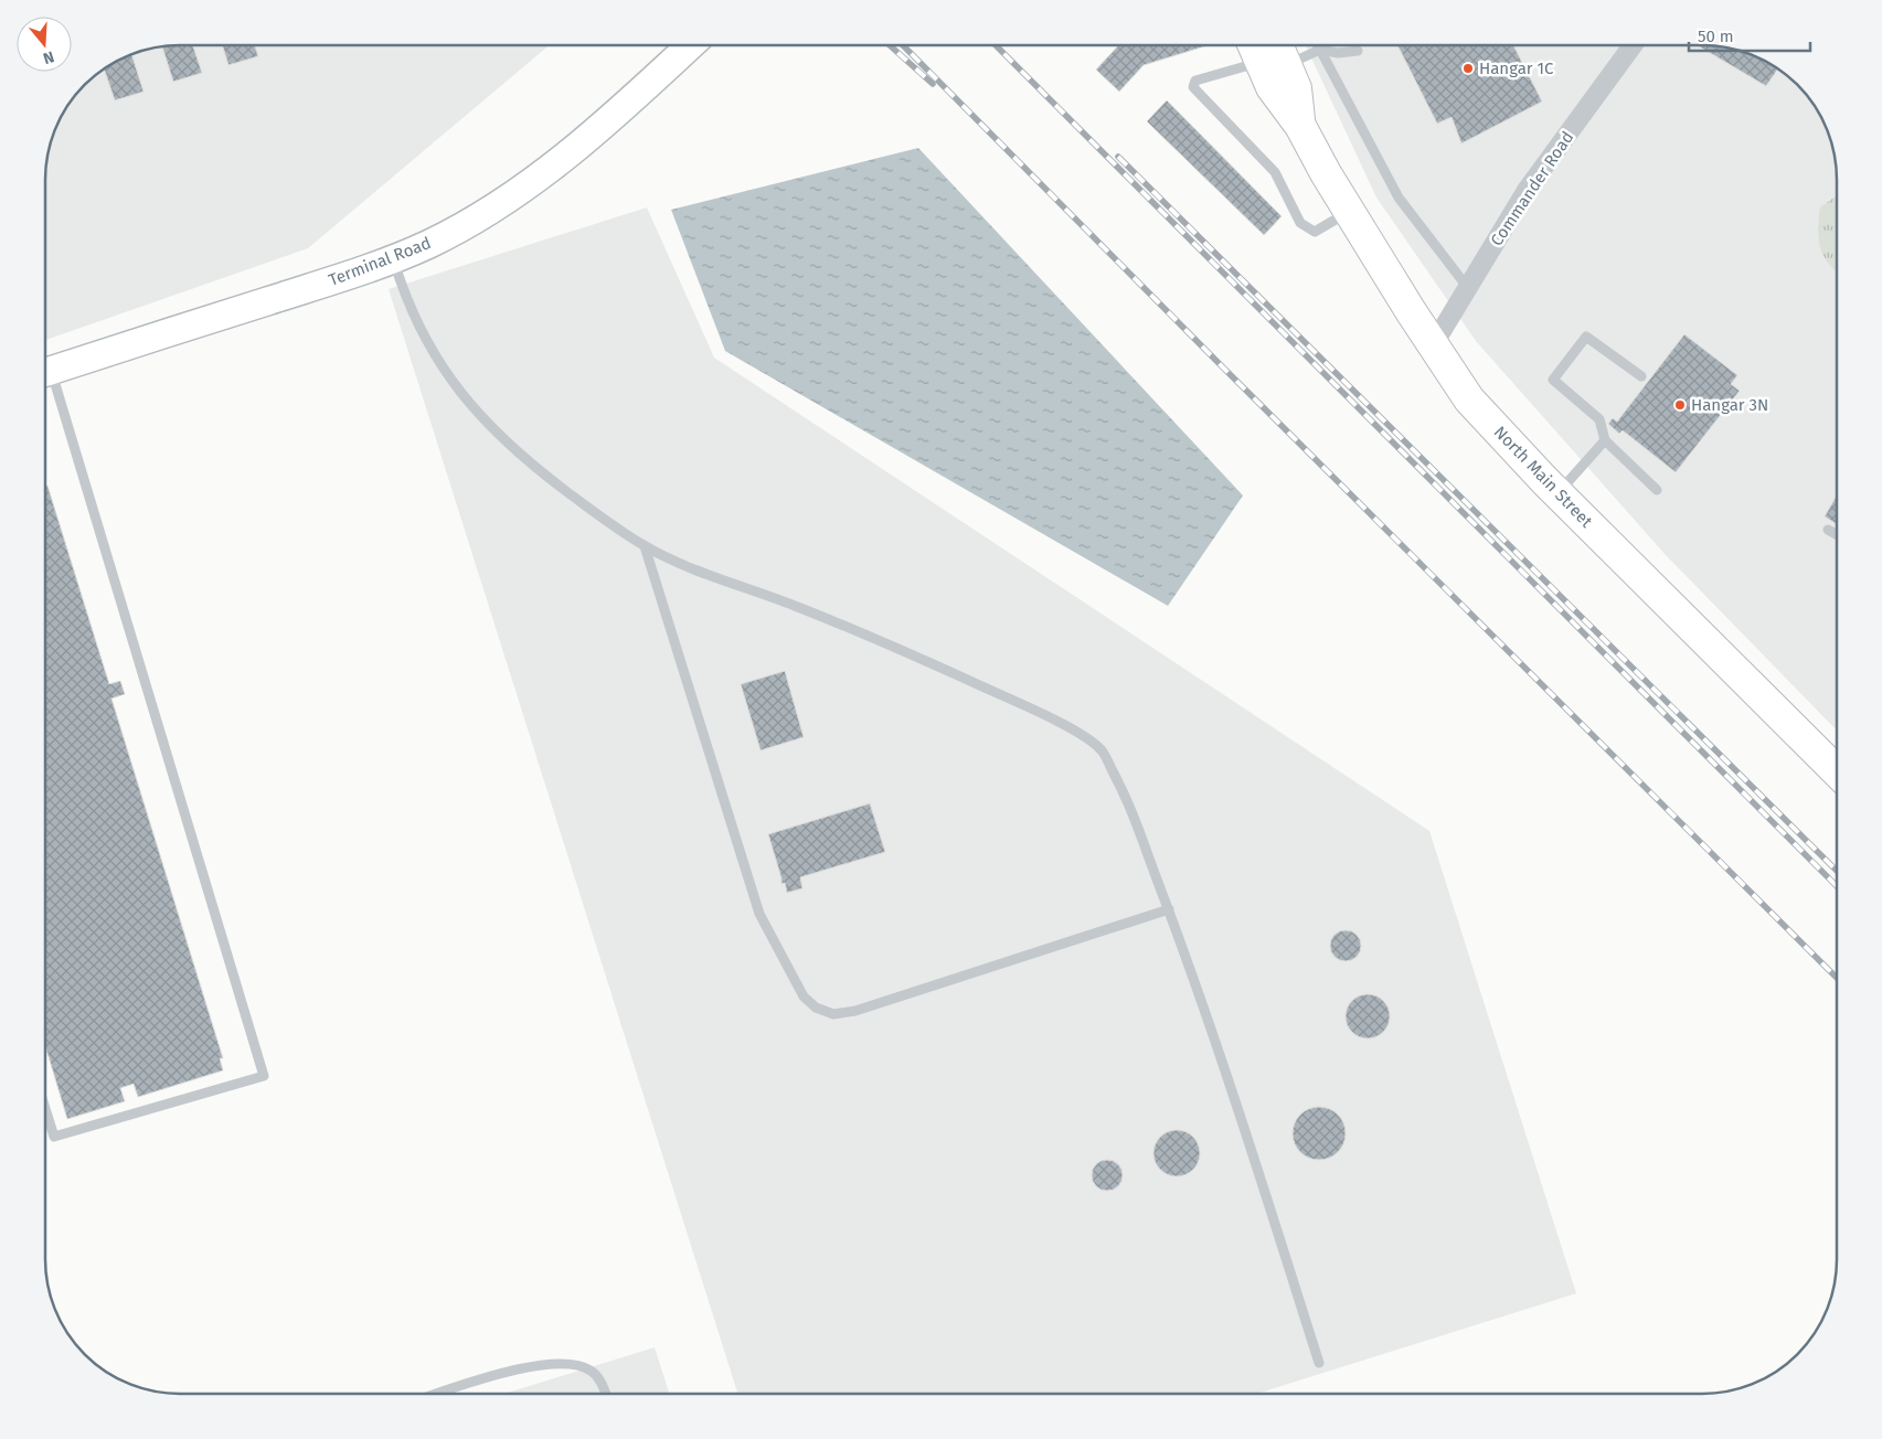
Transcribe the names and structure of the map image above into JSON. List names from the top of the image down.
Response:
{
  "streets": {
    "main road": ["Terminal Road", "North Main Street"],
    "street": ["Commander Road"]
  },
  "crossings": [
    ["Commander Road", "North Main Street"]
  ],
  "places": ["Hangar 1C", "Hangar 3N"],
  "scale_bar": "50 m",
  "north": "bottom"
}
